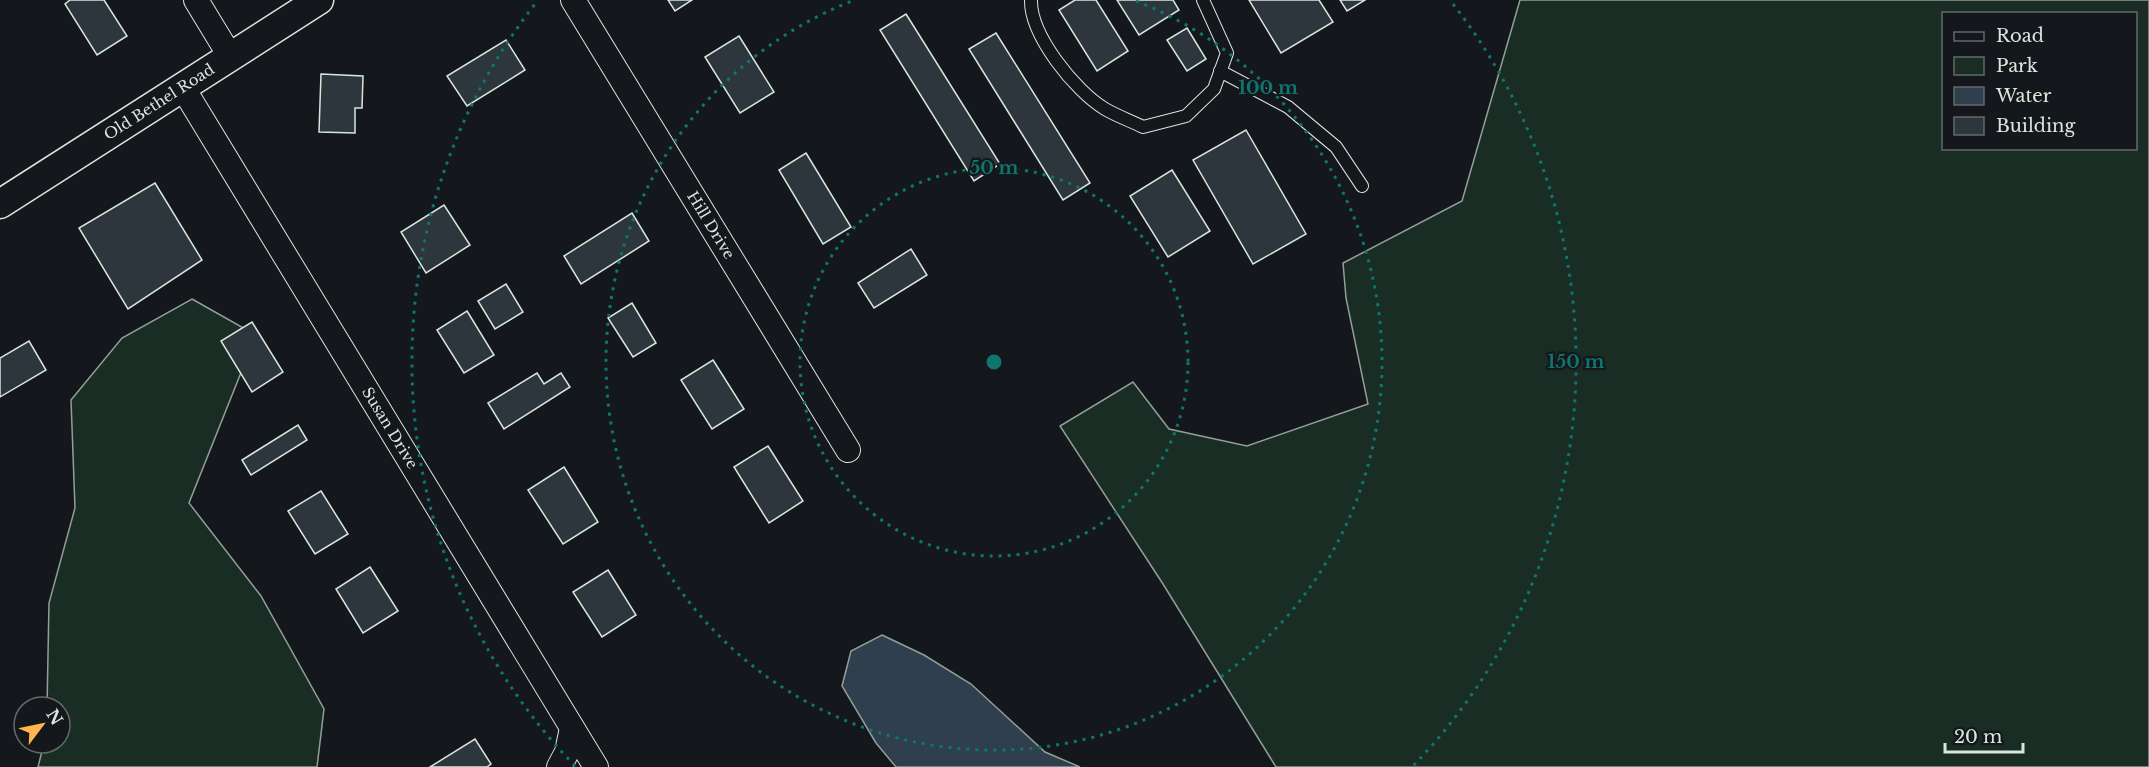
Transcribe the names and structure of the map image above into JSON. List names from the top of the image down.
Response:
{
  "streets": {
    "street": ["Old Bethel Road", "Hill Drive", "Susan Drive"]
  },
  "crossings": [
    ["Old Bethel Road", "Susan Drive"]
  ],
  "legend": [
    "Road",
    "Park",
    "Water",
    "Building"
  ],
  "scale_bar": "20 m",
  "north": "top right",
  "rings": ["100 m", "50 m", "150 m"]
}
